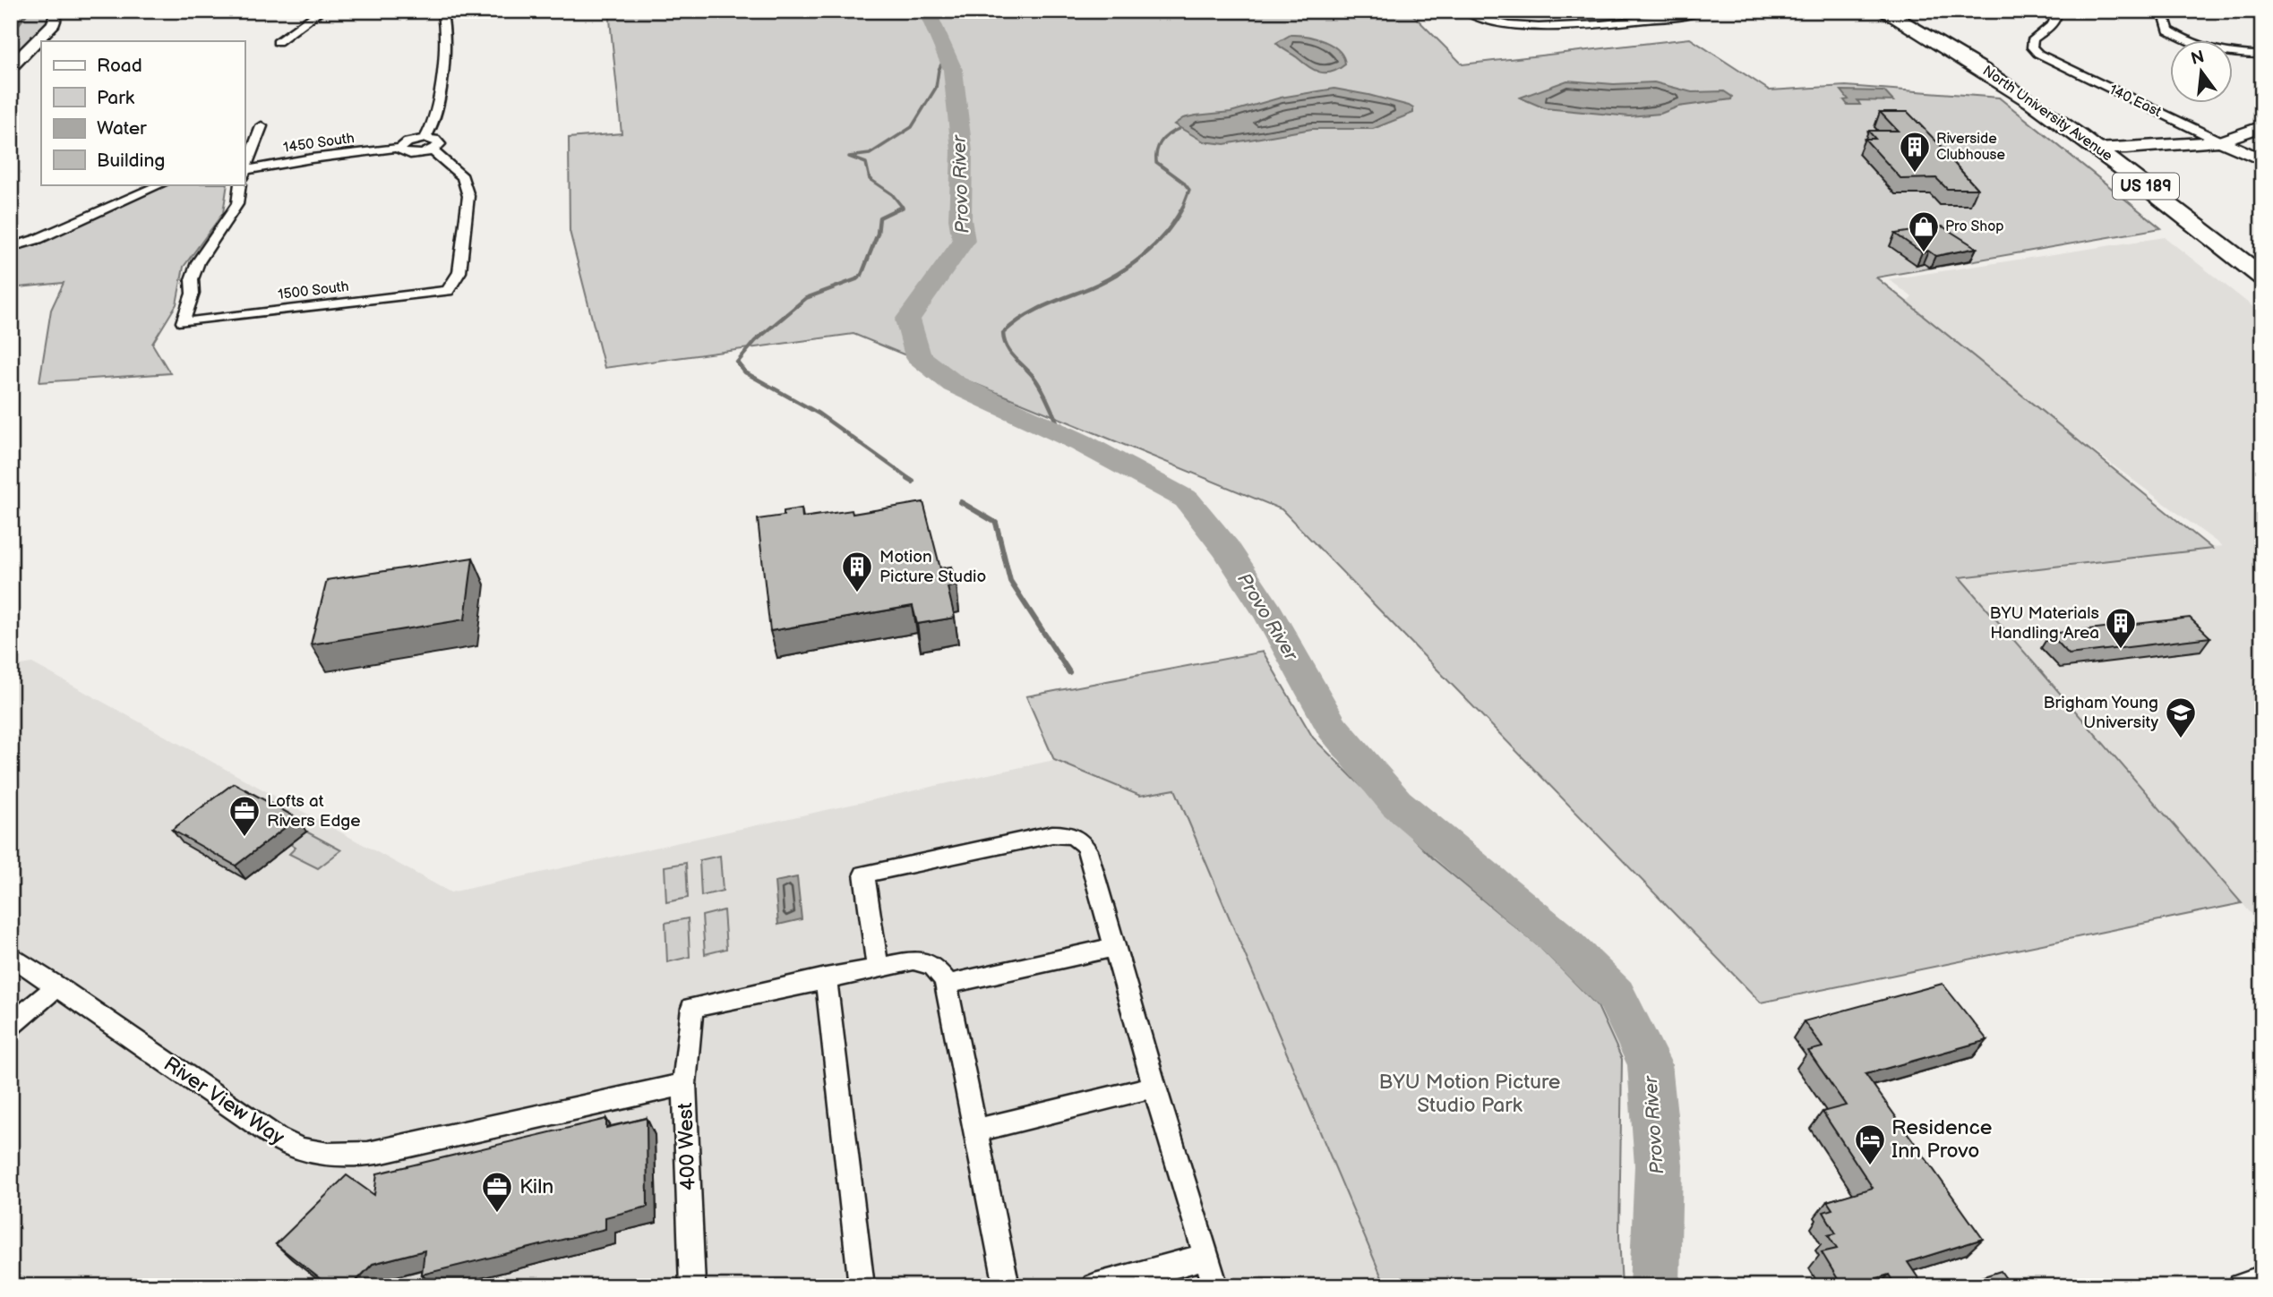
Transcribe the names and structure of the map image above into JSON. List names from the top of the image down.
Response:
{
  "streets": {
    "highway": ["North University Avenue", "US 189"],
    "street": [
      "140 East",
      "1450 South",
      "1500 South",
      "River View Way",
      "400 West"
    ]
  },
  "crossings": [
    ["River View Way", "400 West"]
  ],
  "water": ["Provo River"],
  "parks": ["BYU Motion Picture Studio Park"],
  "places": {
    "building": ["Riverside Clubhouse", "Motion Picture Studio", "BYU Materials Handling Area"],
    "shop": ["Pro Shop"],
    "school or university": ["Brigham Young University"],
    "office": ["Lofts at Rivers Edge", "Kiln"],
    "hotel": ["Residence Inn Provo"]
  },
  "legend": [
    "Road",
    "Park",
    "Water",
    "Building"
  ],
  "north": "top"
}
